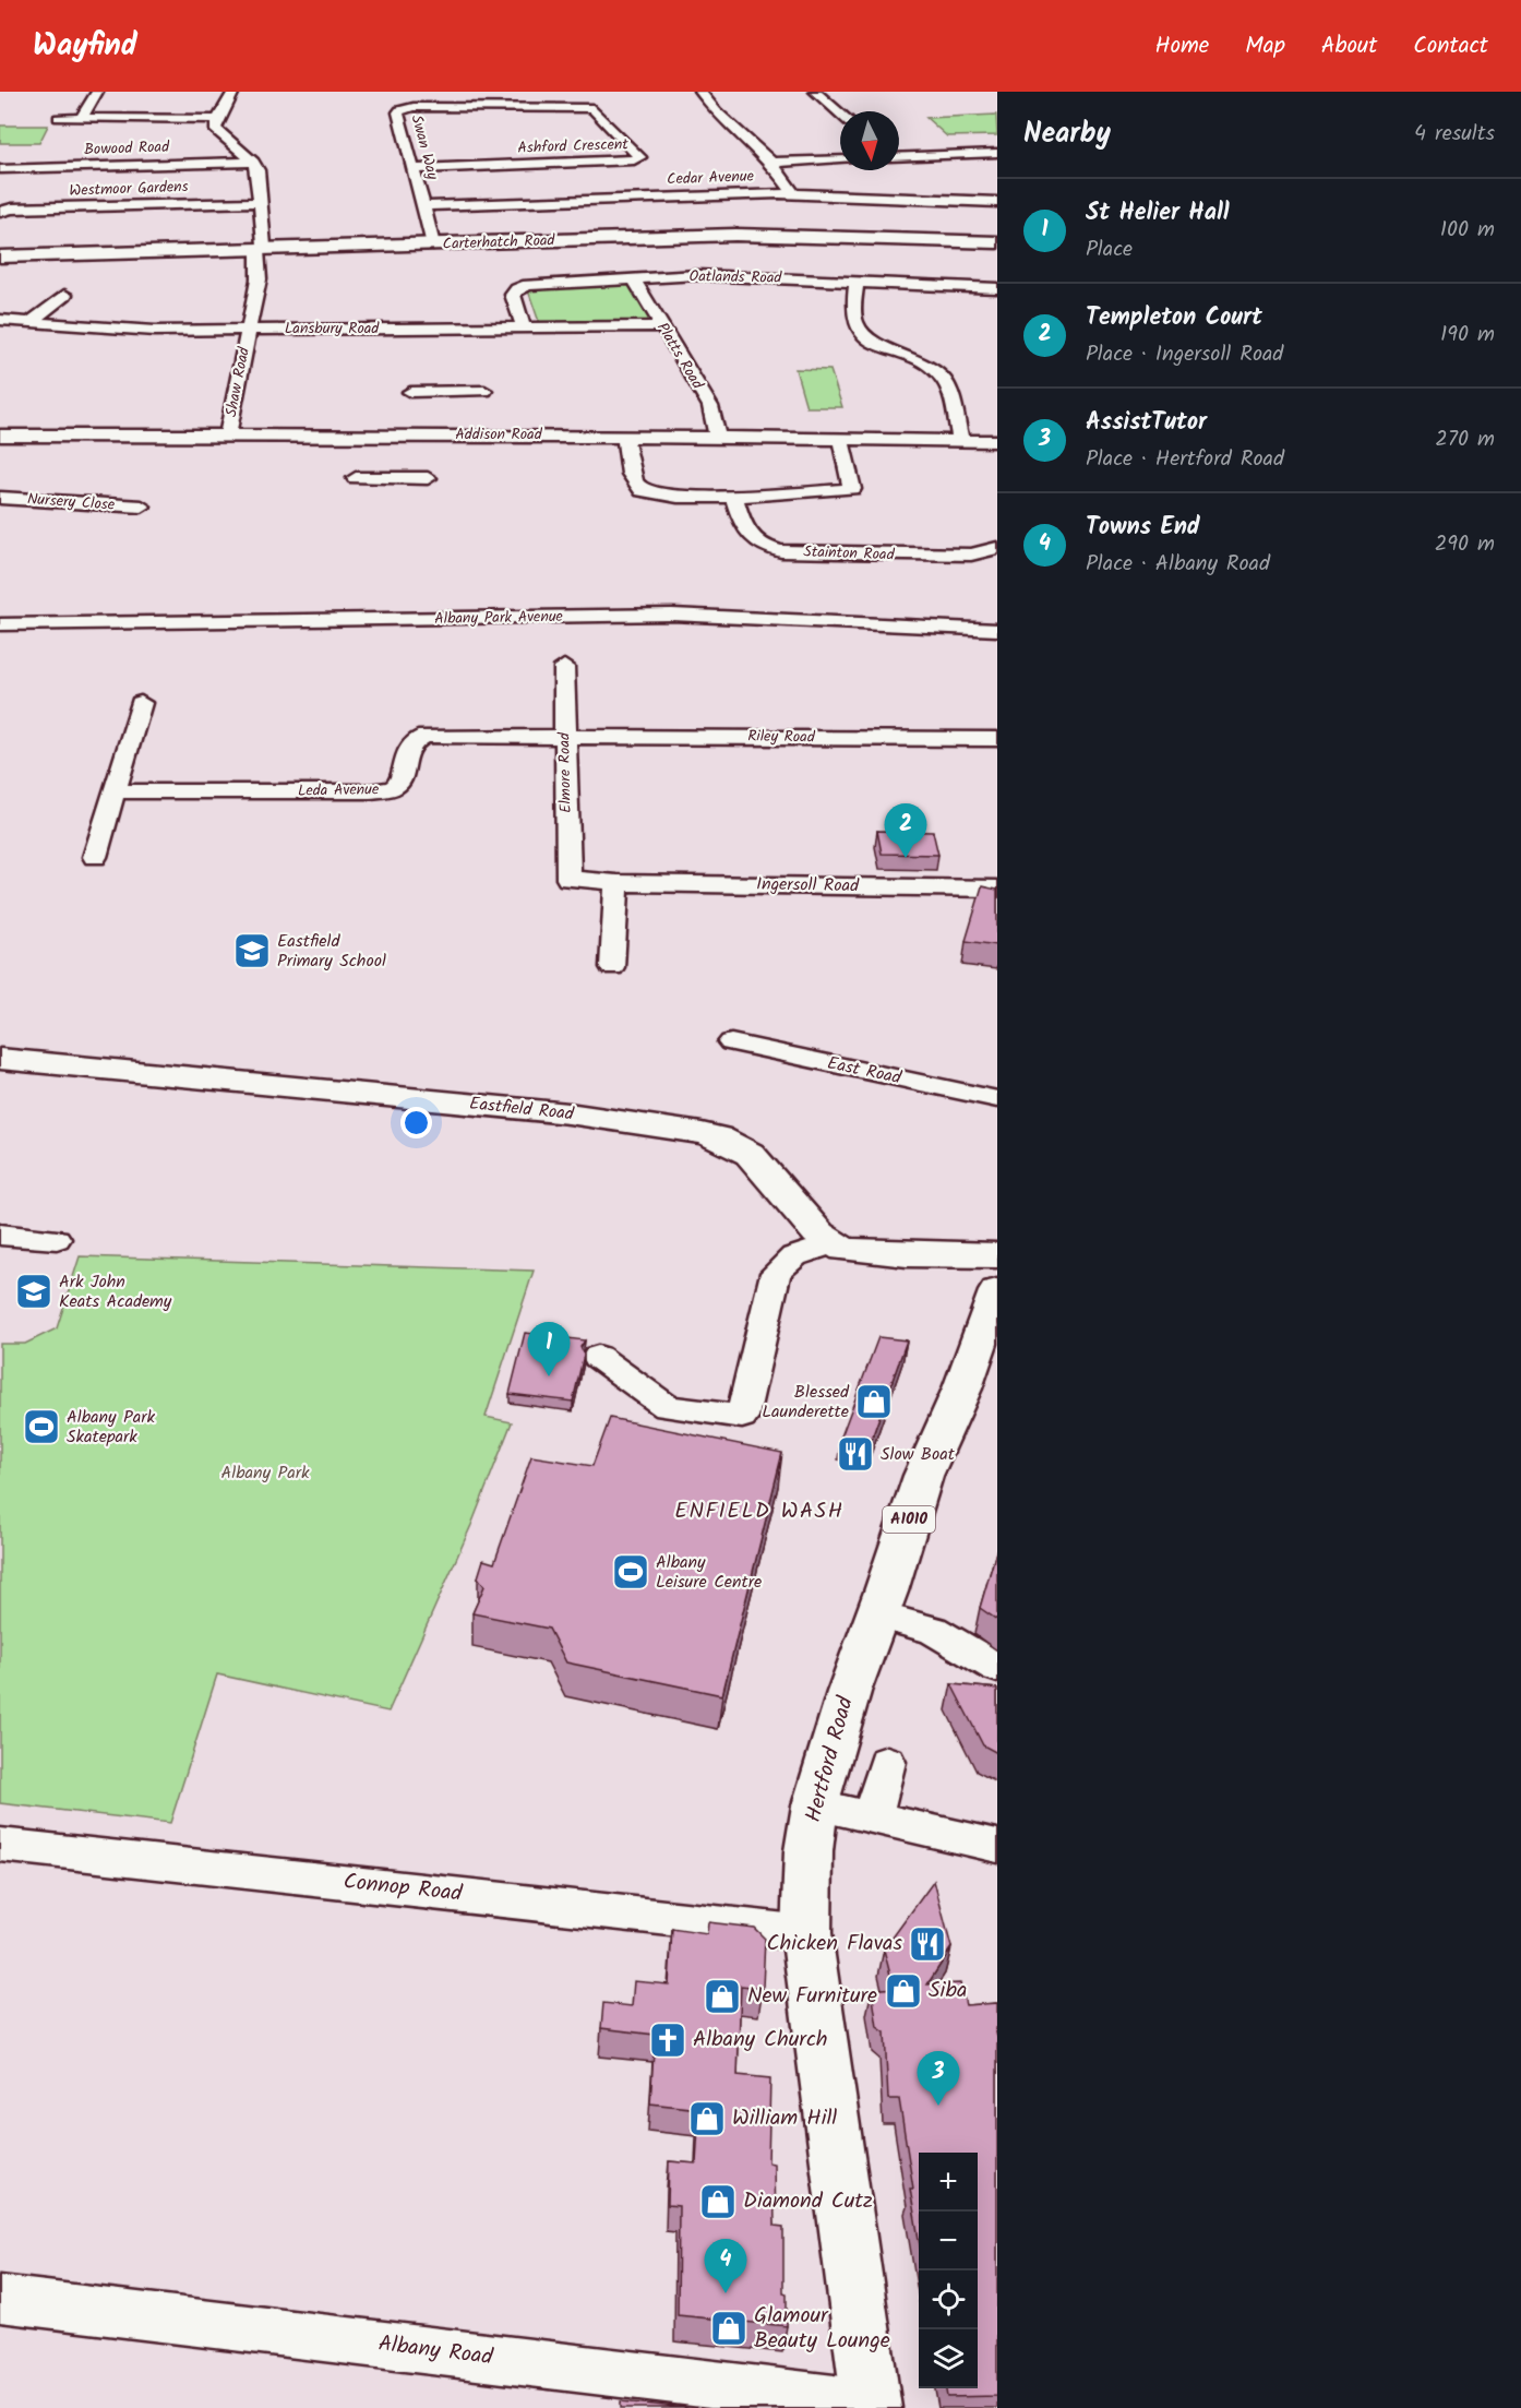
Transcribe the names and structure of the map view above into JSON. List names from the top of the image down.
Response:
{
  "streets": {
    "street": [
      "Ashford Crescent",
      "Swan Way",
      "Bowood Road",
      "Cedar Avenue",
      "Westmoor Gardens",
      "Carterhatch Road",
      "Oatlands Road",
      "Lansbury Road",
      "Platts Road",
      "Shaw Road",
      "Addison Road",
      "Nursery Close",
      "Stainton Road",
      "Albany Park Avenue",
      "Riley Road",
      "Elmore Road",
      "Leda Avenue",
      "Ingersoll Road",
      "East Road",
      "Eastfield Road",
      "A1010",
      "Hertford Road",
      "Connop Road",
      "Albany Road"
    ]
  },
  "crossings": [
    ["Ashford Crescent", "Swan Way"],
    ["Swan Way", "Cedar Avenue"],
    ["Swan Way", "Carterhatch Road"],
    ["Westmoor Gardens", "Shaw Road"],
    ["Carterhatch Road", "Shaw Road"],
    ["Oatlands Road", "Lansbury Road"],
    ["Oatlands Road", "Platts Road"],
    ["Lansbury Road", "Platts Road"],
    ["Lansbury Road", "Shaw Road"],
    ["Platts Road", "Addison Road"],
    ["Shaw Road", "Addison Road"],
    ["Riley Road", "Elmore Road"],
    ["Riley Road", "Leda Avenue"],
    ["Elmore Road", "Leda Avenue"],
    ["Elmore Road", "Ingersoll Road"],
    ["Hertford Road", "Connop Road"],
    ["Hertford Road", "Albany Road"]
  ],
  "districts": ["ENFIELD WASH"],
  "parks": ["Albany Park"],
  "places": {
    "school or university": ["Eastfield Primary School", "Ark John Keats Academy"],
    "shop": [
      "Blessed Launderette",
      "Siba",
      "New Furniture",
      "William Hill",
      "Diamond Cutz",
      "Glamour Beauty Lounge"
    ],
    "sports": ["Albany Park Skatepark", "Albany Leisure Centre"],
    "restaurant": ["Slow Boat", "Chicken Flavas"],
    "church": ["Albany Church"]
  },
  "north": "bottom",
  "page": {
    "header": "Wayfind",
    "nav": [
      "Home",
      "Map",
      "About",
      "Contact"
    ],
    "heading": ["Nearby", "4 results"],
    "list": [
      {
        "mark": "1",
        "name": "St Helier Hall",
        "note": "Place",
        "value": "100 m"
      },
      {
        "mark": "2",
        "name": "Templeton Court",
        "note": "Place · Ingersoll Road",
        "value": "190 m"
      },
      {
        "mark": "3",
        "name": "AssistTutor",
        "note": "Place · Hertford Road",
        "value": "270 m"
      },
      {
        "mark": "4",
        "name": "Towns End",
        "note": "Place · Albany Road",
        "value": "290 m"
      }
    ],
    "pins": [
      "2",
      "1",
      "3",
      "4"
    ],
    "map_buttons": ["+", "−"]
  }
}
